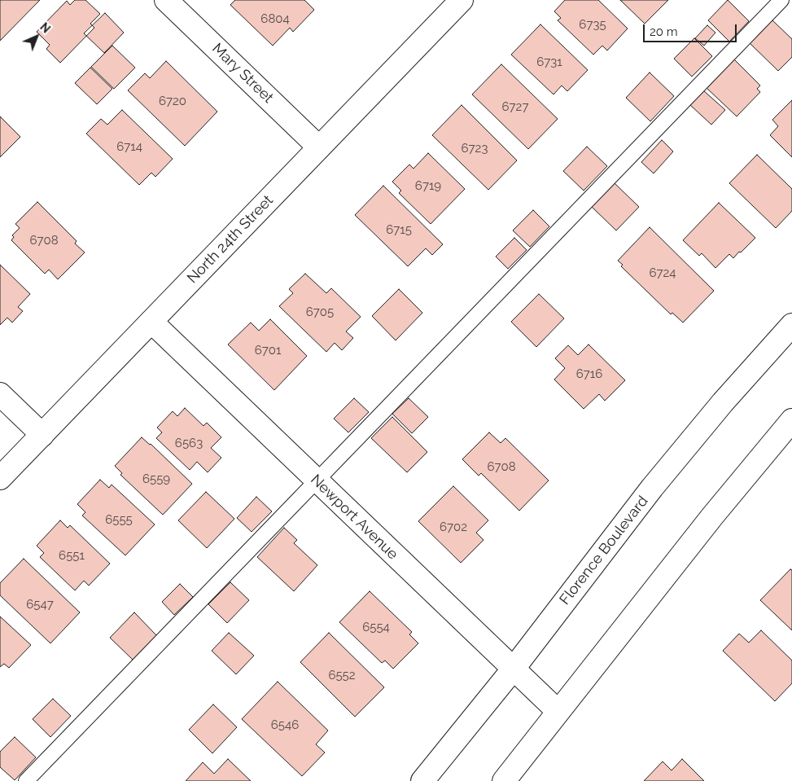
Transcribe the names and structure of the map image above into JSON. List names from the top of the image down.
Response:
{
  "streets": {
    "street": [
      "Mary Street",
      "North 24th Street",
      "Newport Avenue",
      "Florence Boulevard"
    ]
  },
  "crossings": [
    ["Mary Street", "North 24th Street"],
    ["North 24th Street", "Newport Avenue"],
    ["Newport Avenue", "Florence Boulevard"]
  ],
  "house_numbers": [
    "6804",
    "6735",
    "6731",
    "6720",
    "6727",
    "6714",
    "6723",
    "6719",
    "6715",
    "6708",
    "6724",
    "6705",
    "6701",
    "6716",
    "6563",
    "6708",
    "6559",
    "6555",
    "6702",
    "6551",
    "6547",
    "6554",
    "6552",
    "6546"
  ],
  "scale_bar": "20 m",
  "north": "top right"
}
